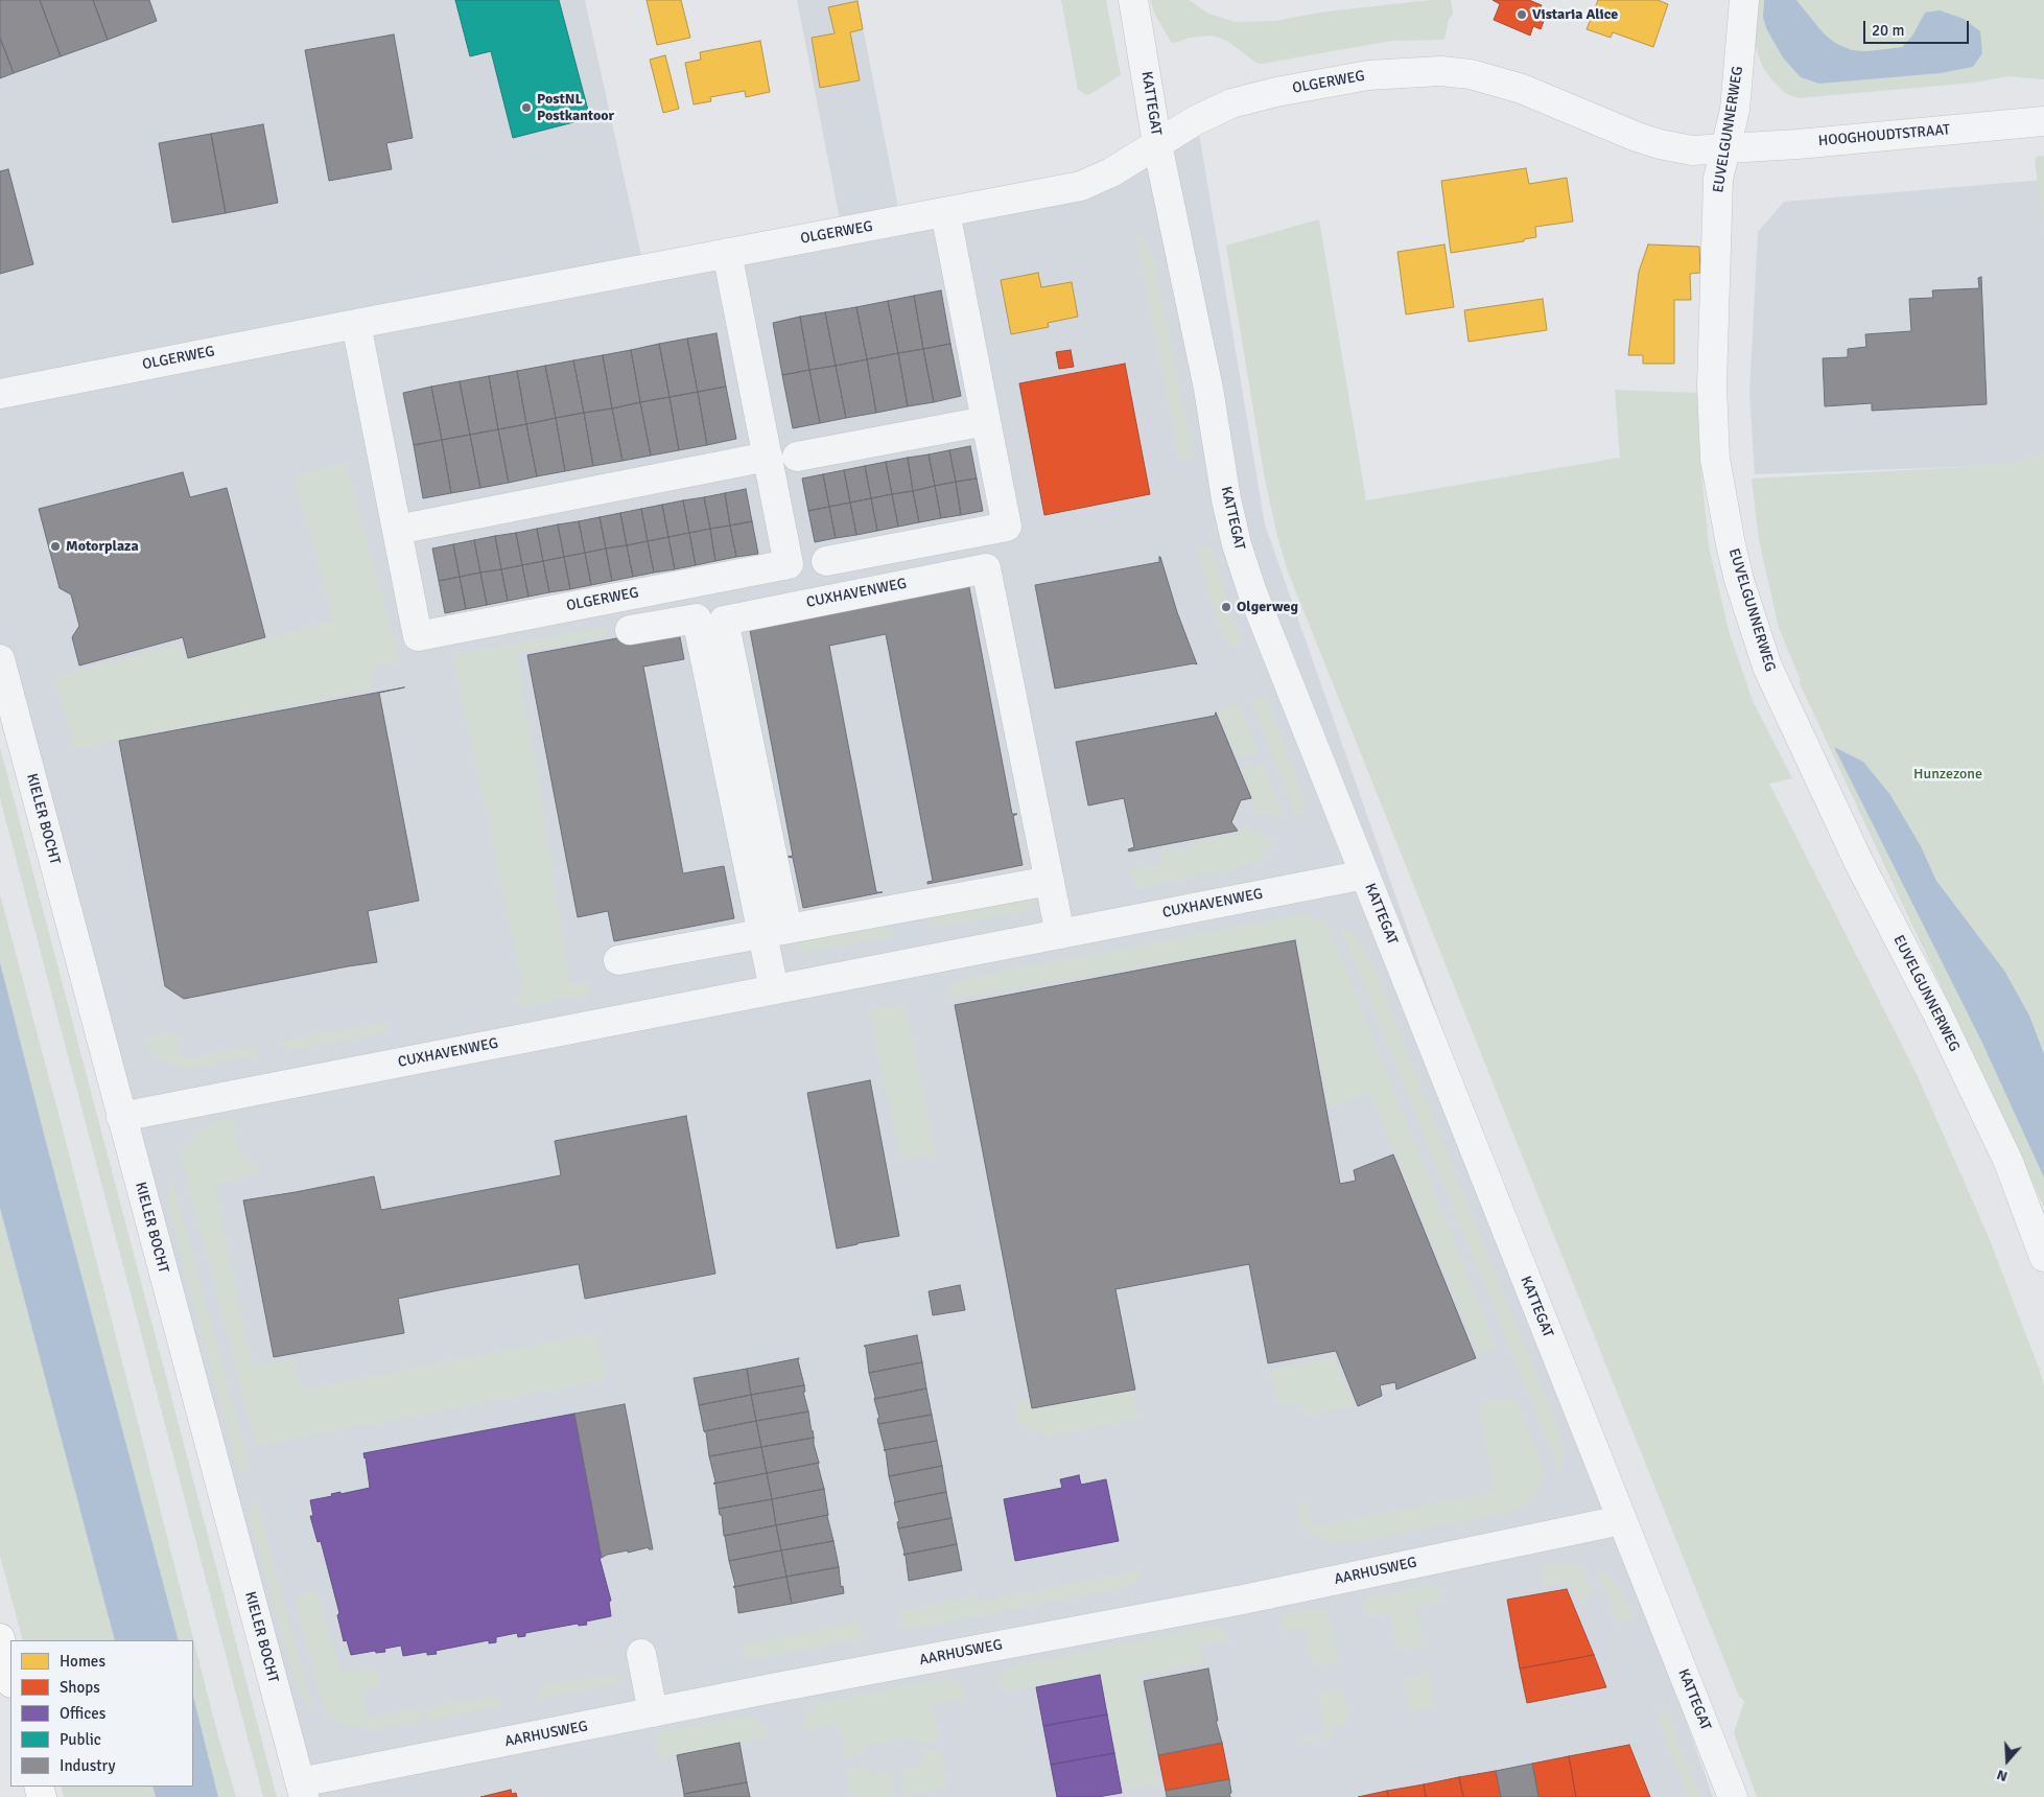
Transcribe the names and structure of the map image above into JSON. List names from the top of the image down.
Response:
{
  "streets": {
    "street": [
      "OLGERWEG",
      "KATTEGAT",
      "EUVELGUNNERWEG",
      "HOOGHOUDTSTRAAT",
      "CUXHAVENWEG",
      "KIELER BOCHT",
      "AARHUSWEG"
    ]
  },
  "crossings": [
    ["OLGERWEG", "KATTEGAT"],
    ["OLGERWEG", "EUVELGUNNERWEG"],
    ["OLGERWEG", "HOOGHOUDTSTRAAT"],
    ["KATTEGAT", "CUXHAVENWEG"],
    ["KATTEGAT", "AARHUSWEG"],
    ["EUVELGUNNERWEG", "HOOGHOUDTSTRAAT"],
    ["CUXHAVENWEG", "KIELER BOCHT"],
    ["KIELER BOCHT", "AARHUSWEG"]
  ],
  "parks": ["Hunzezone"],
  "places": [
    "Vistaria Alice",
    "PostNL Postkantoor",
    "Motorplaza",
    "Olgerweg"
  ],
  "legend": [
    "Homes",
    "Shops",
    "Offices",
    "Public",
    "Industry"
  ],
  "scale_bar": "20 m",
  "north": "bottom"
}
